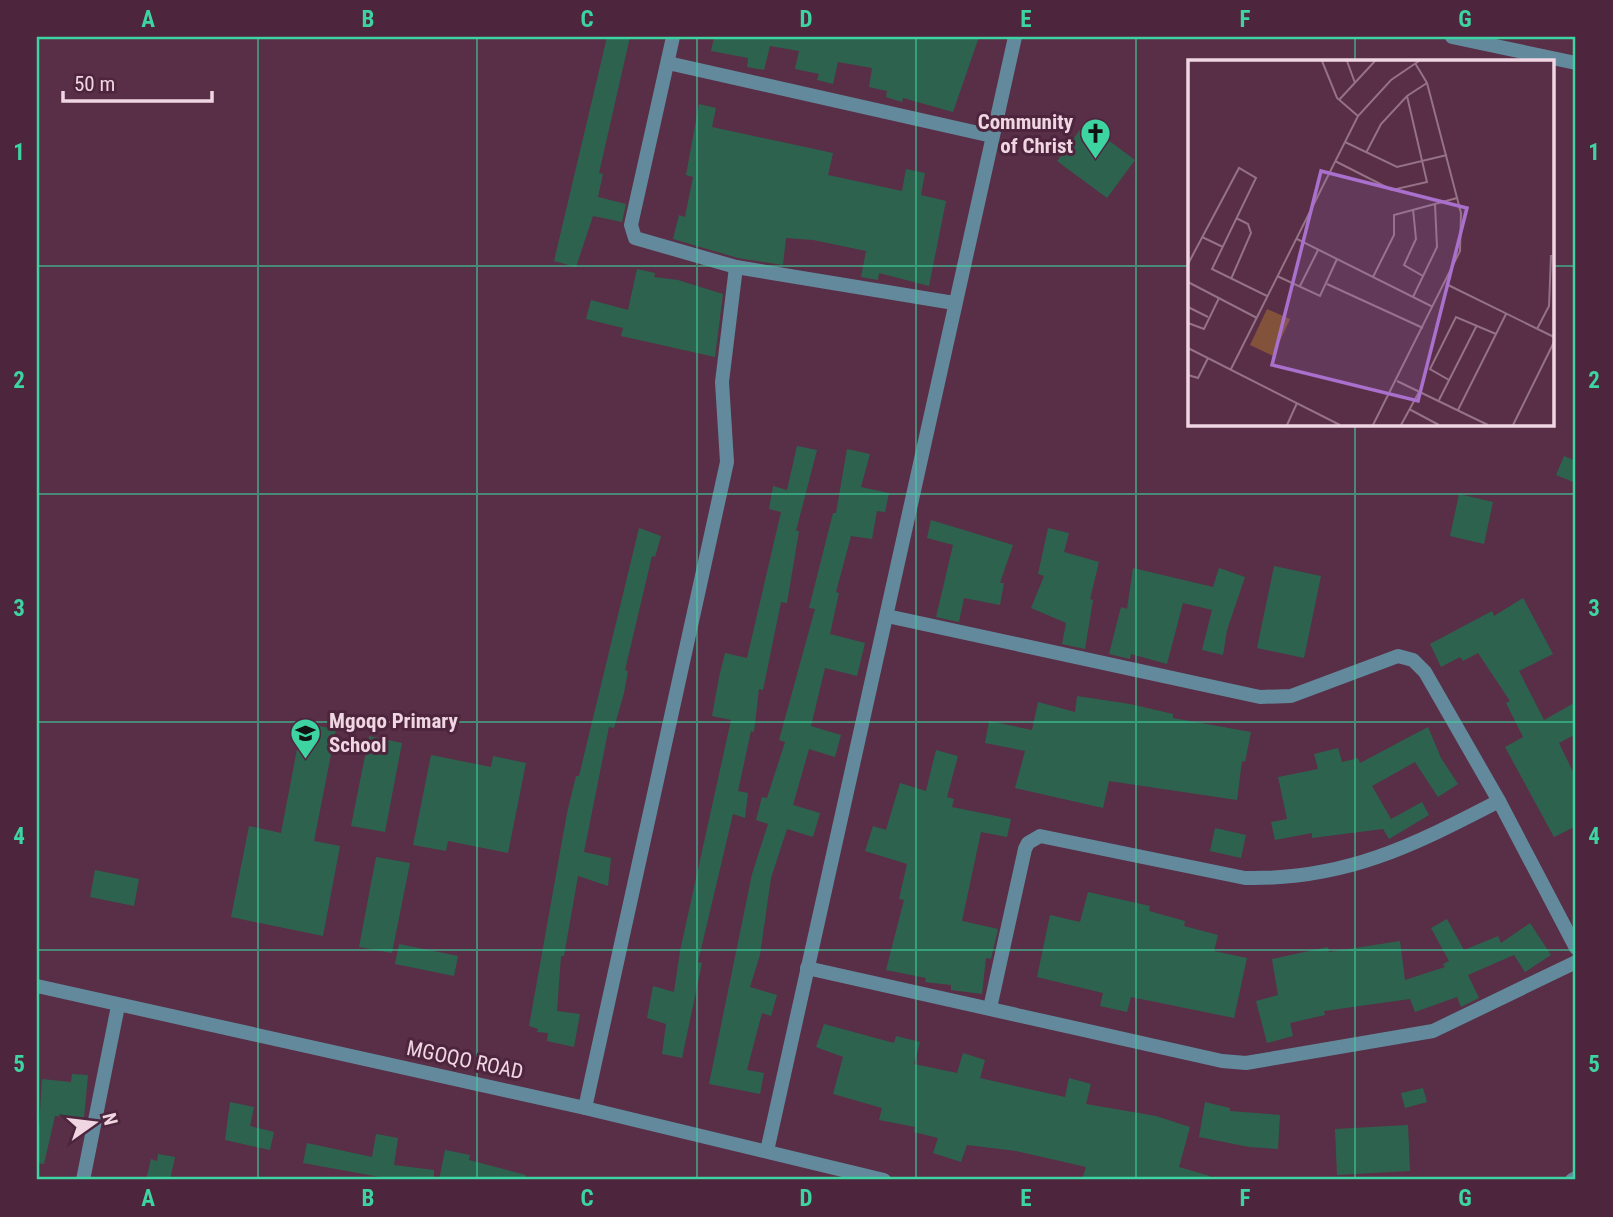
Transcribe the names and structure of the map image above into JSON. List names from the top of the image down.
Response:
{
  "streets": {
    "street": ["MGOQO ROAD"]
  },
  "places": {
    "church": ["Community of Christ"],
    "school or university": ["Mgoqo Primary School"]
  },
  "scale_bar": "50 m",
  "north": "right",
  "grid": {
    "columns": [
      "A",
      "B",
      "C",
      "D",
      "E",
      "F",
      "G"
    ],
    "rows": [
      "1",
      "2",
      "3",
      "4",
      "5"
    ]
  }
}
